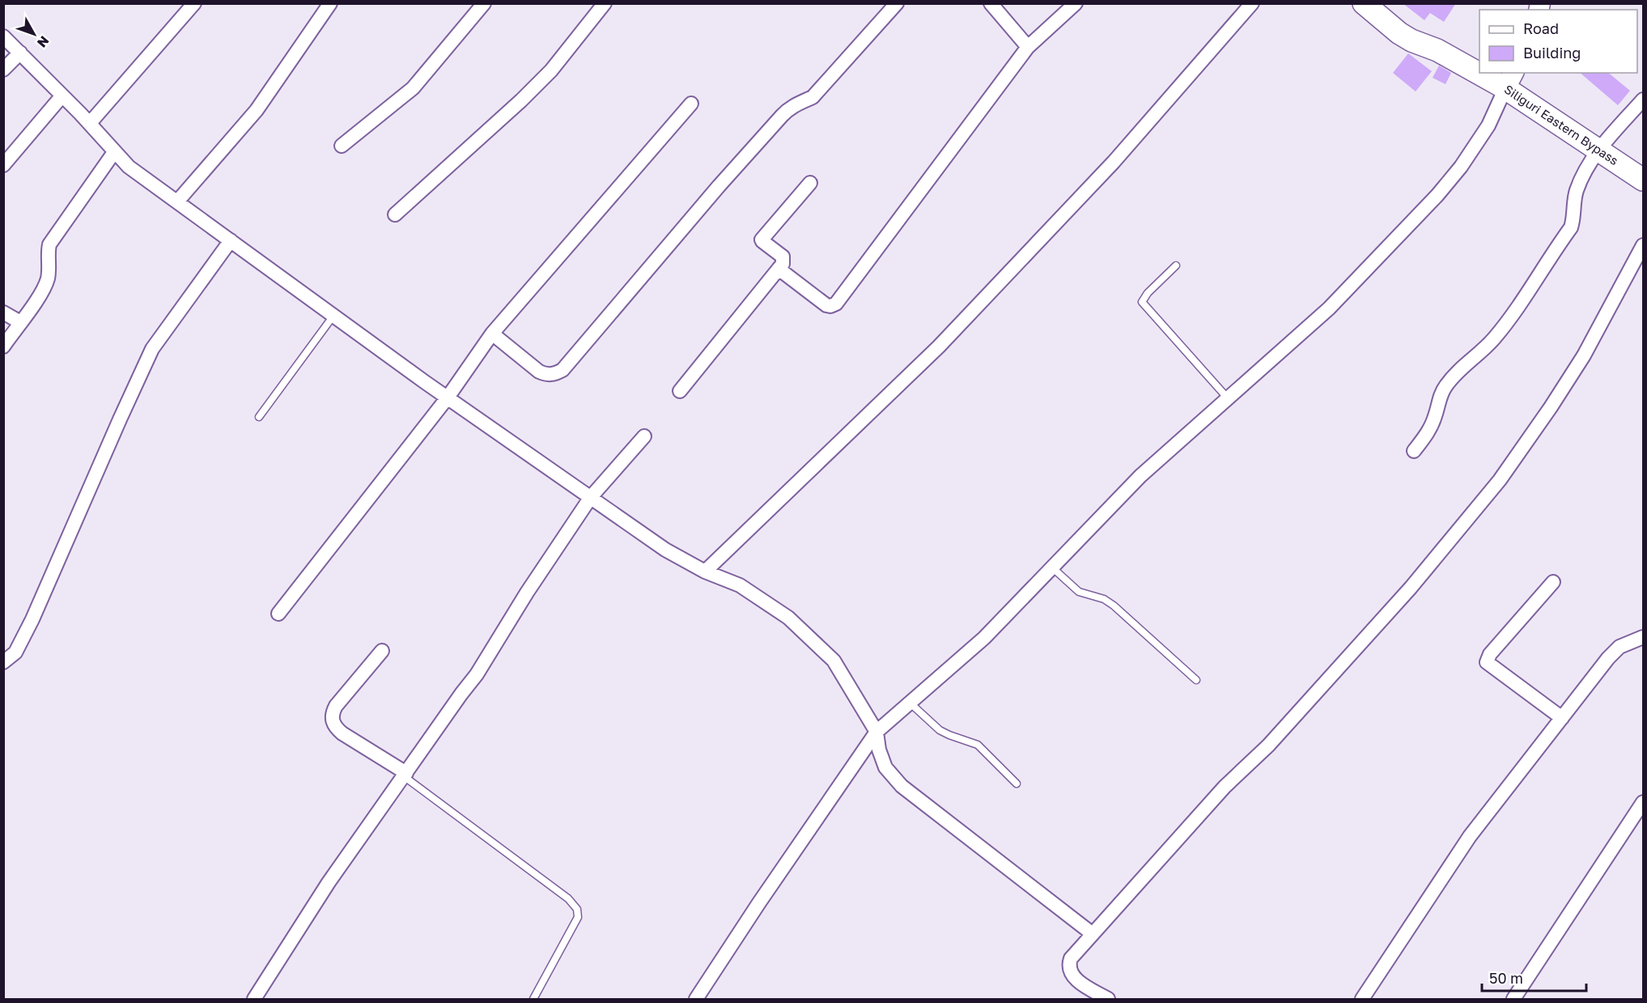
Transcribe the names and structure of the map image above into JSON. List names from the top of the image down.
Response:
{
  "streets": {
    "main road": ["Siliguri Eastern Bypass"]
  },
  "legend": ["Road", "Building"],
  "scale_bar": "50 m",
  "north": "bottom right"
}
